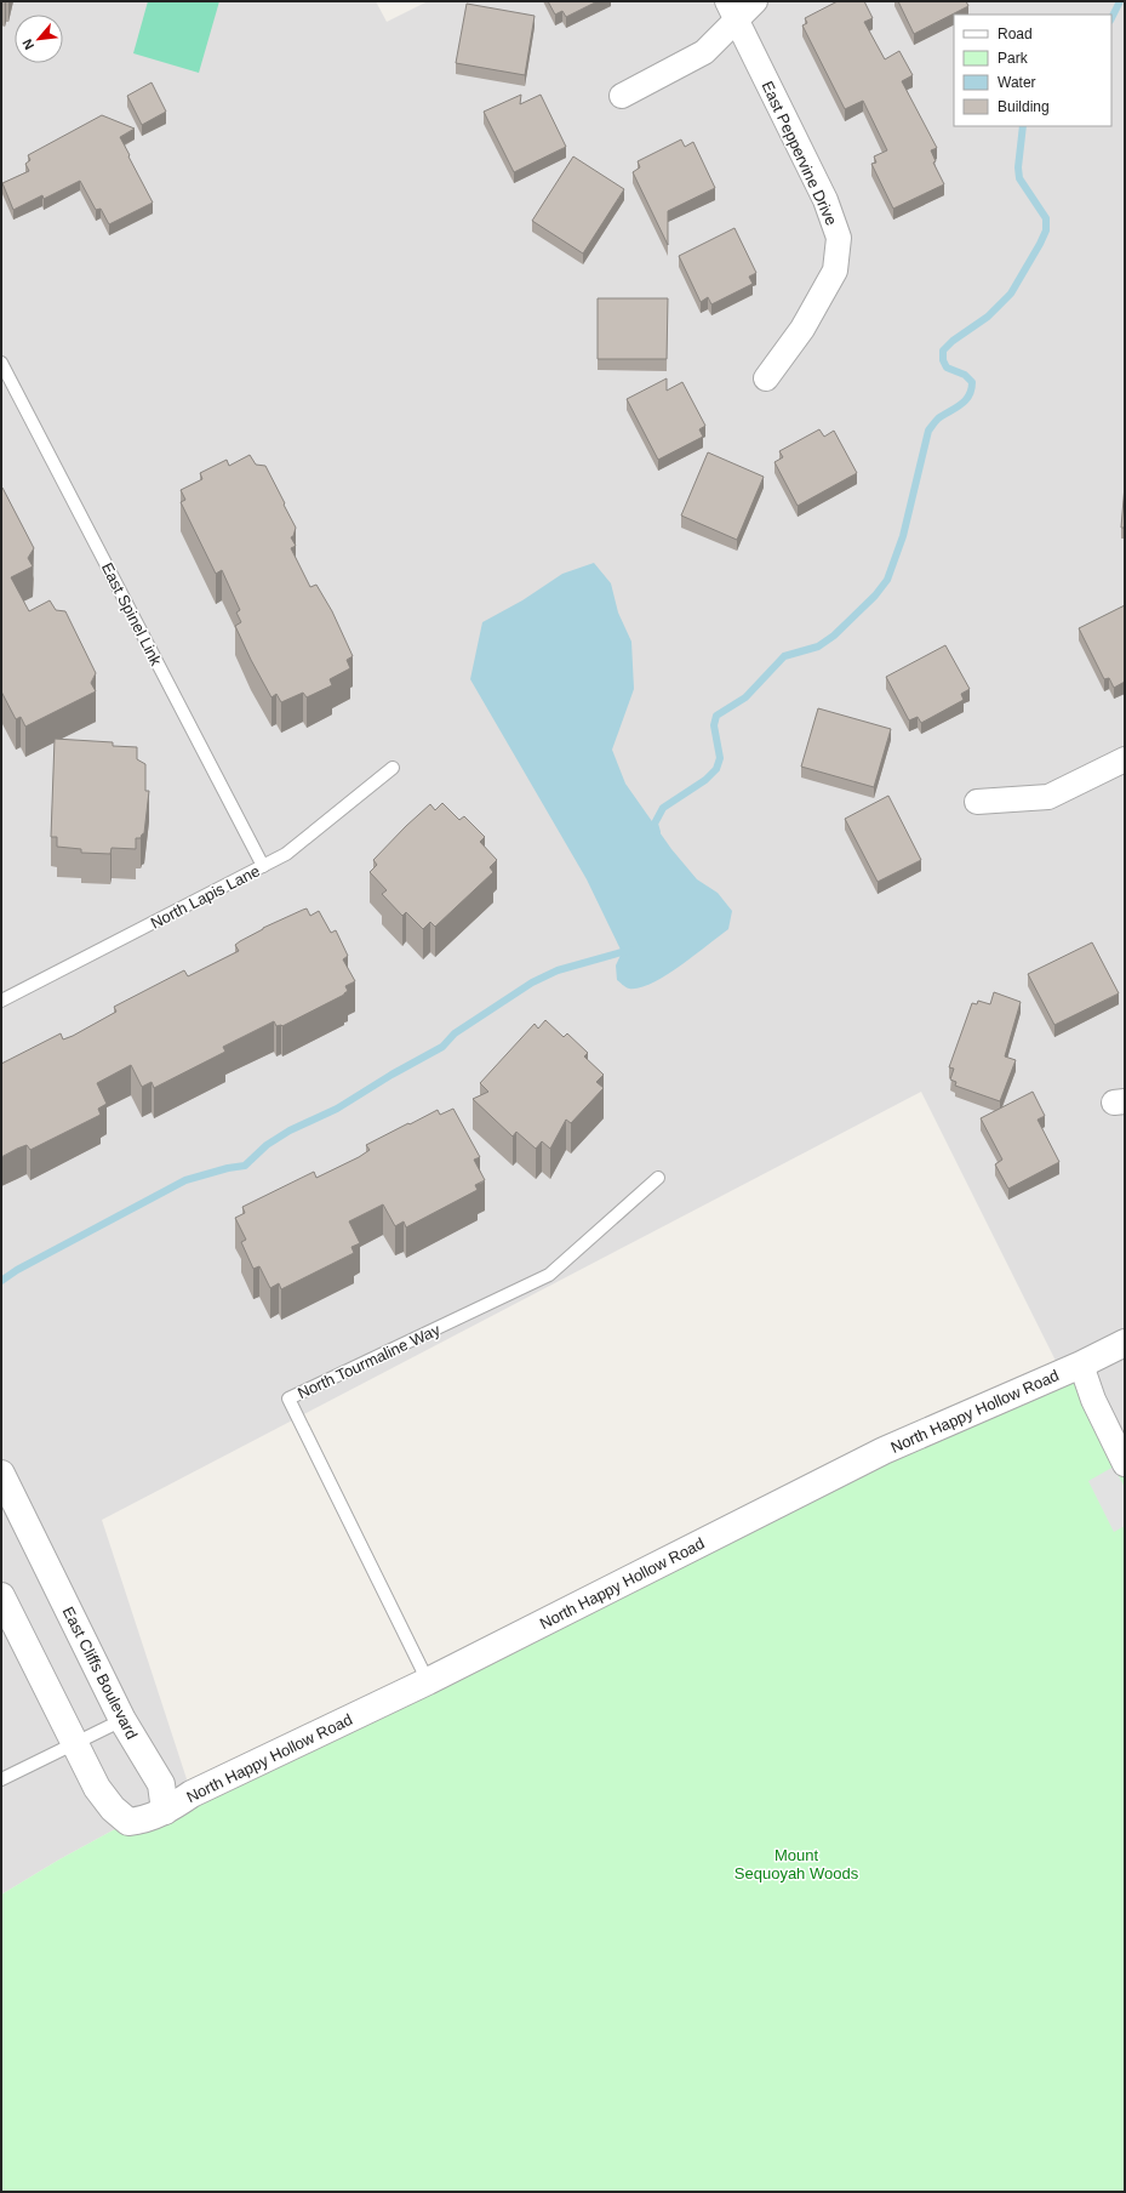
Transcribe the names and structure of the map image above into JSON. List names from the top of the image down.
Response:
{
  "streets": {
    "street": ["East Peppervine Drive", "North Happy Hollow Road", "East Cliffs Boulevard"],
    "lane": ["East Spinel Link", "North Lapis Lane", "North Tourmaline Way"]
  },
  "crossings": [
    ["East Spinel Link", "North Lapis Lane"],
    ["North Tourmaline Way", "North Happy Hollow Road"],
    ["North Happy Hollow Road", "East Cliffs Boulevard"]
  ],
  "parks": ["Mount Sequoyah Woods"],
  "legend": [
    "Road",
    "Park",
    "Water",
    "Building"
  ],
  "north": "bottom left"
}
